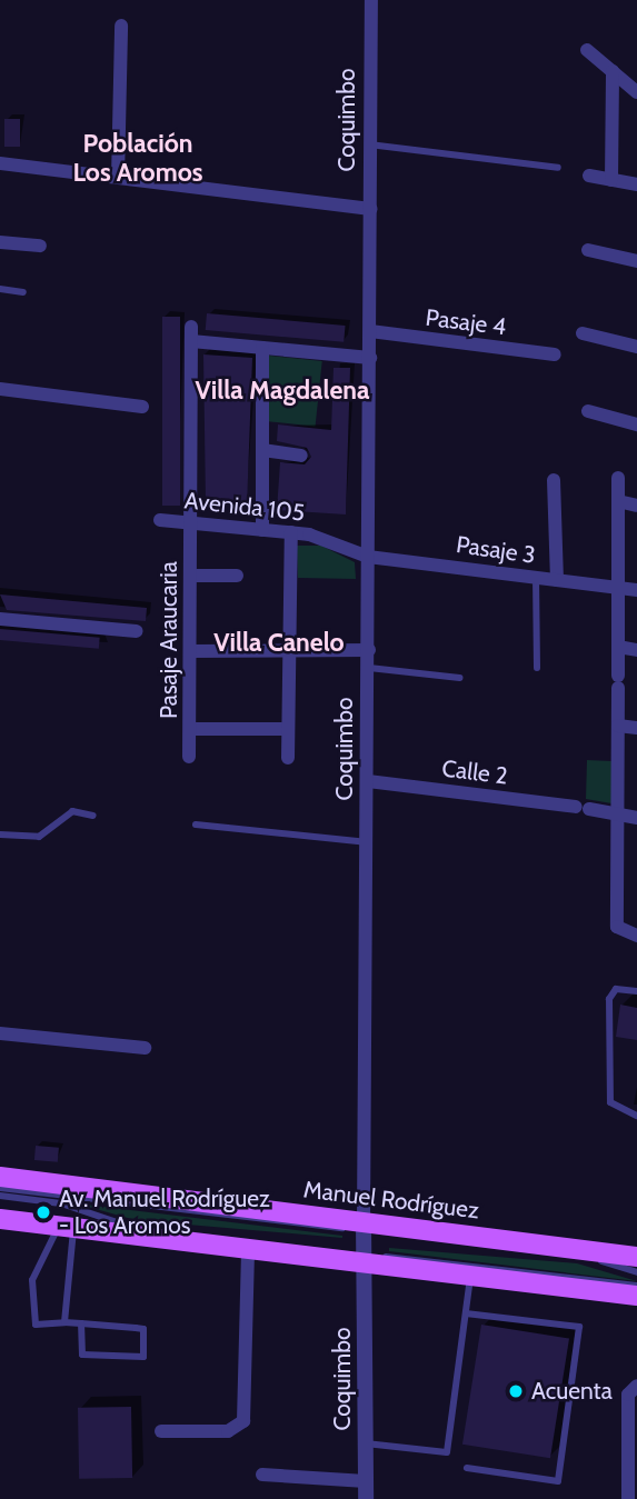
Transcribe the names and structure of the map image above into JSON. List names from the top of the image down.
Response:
{
  "streets": {
    "main road": ["Manuel Rodríguez"],
    "street": [
      "Coquimbo",
      "Pasaje 4",
      "Avenida 105",
      "Pasaje 3",
      "Pasaje Araucaria",
      "Calle 2"
    ]
  },
  "crossings": [
    ["Coquimbo", "Pasaje 4"],
    ["Coquimbo", "Avenida 105"],
    ["Coquimbo", "Pasaje 3"],
    ["Coquimbo", "Calle 2"],
    ["Coquimbo", "Manuel Rodríguez"],
    ["Avenida 105", "Pasaje 3"],
    ["Avenida 105", "Pasaje Araucaria"]
  ],
  "districts": ["Población Los Aromos", "Villa Magdalena", "Villa Canelo"],
  "places": ["Av. Manuel Rodríguez - Los Aromos", "Acuenta"]
}
